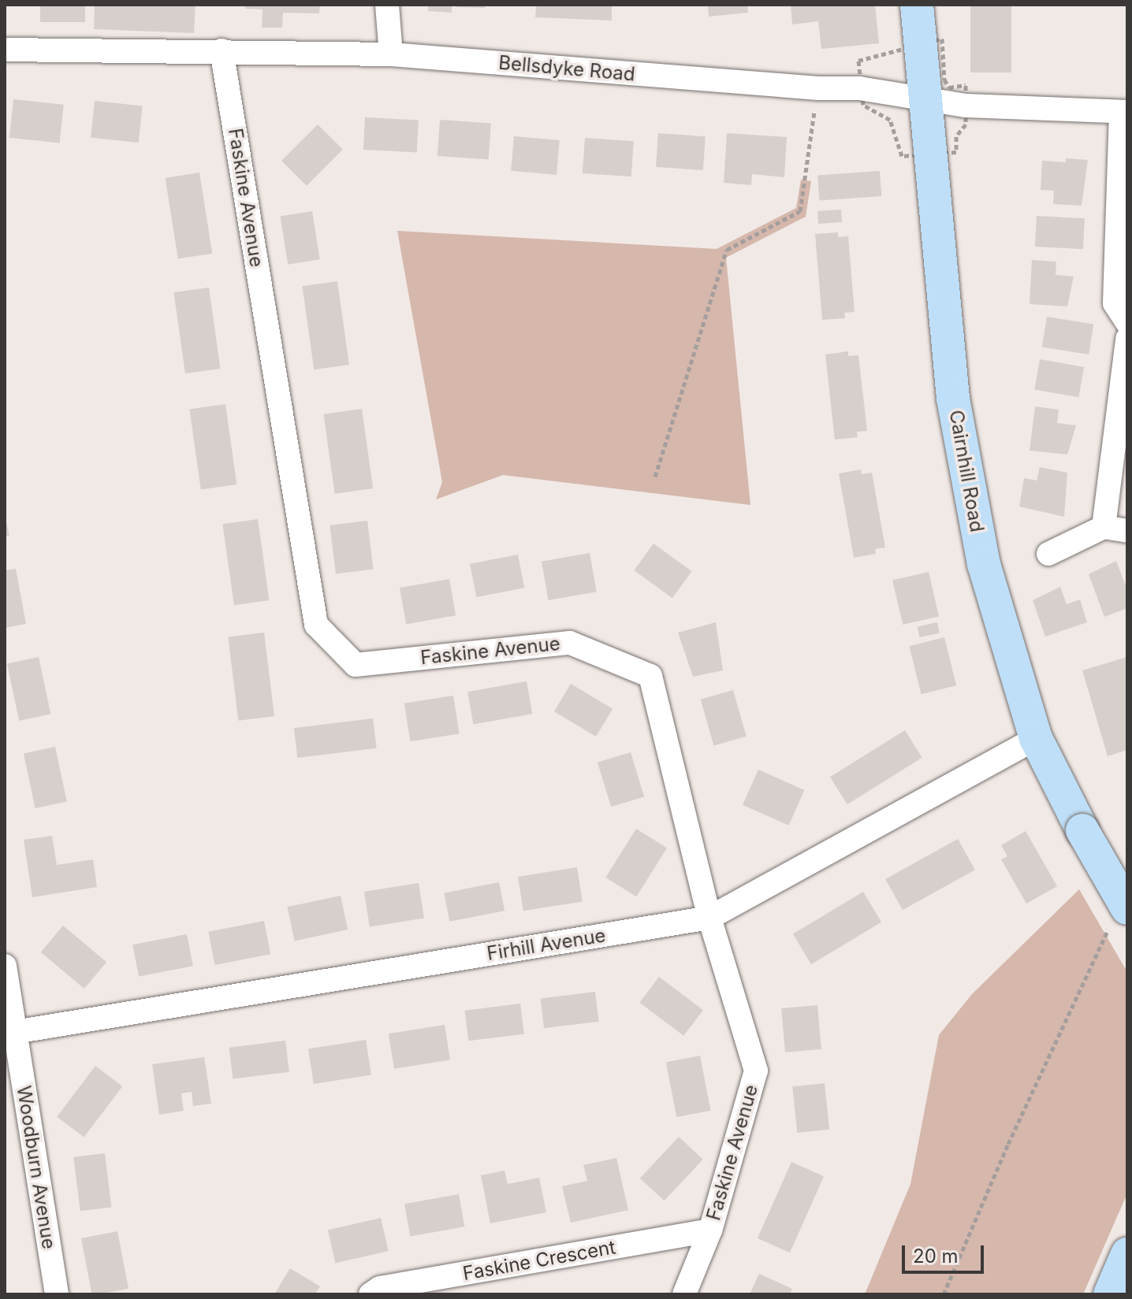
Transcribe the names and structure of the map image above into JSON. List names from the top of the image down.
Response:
{
  "streets": {
    "main road": ["Cairnhill Road"],
    "street": [
      "Bellsdyke Road",
      "Faskine Avenue",
      "Firhill Avenue",
      "Woodburn Avenue",
      "Faskine Crescent"
    ]
  },
  "crossings": [
    ["Bellsdyke Road", "Faskine Avenue"],
    ["Bellsdyke Road", "Cairnhill Road"],
    ["Faskine Avenue", "Firhill Avenue"],
    ["Faskine Avenue", "Faskine Crescent"],
    ["Cairnhill Road", "Firhill Avenue"],
    ["Firhill Avenue", "Woodburn Avenue"]
  ],
  "scale_bar": "20 m"
}
